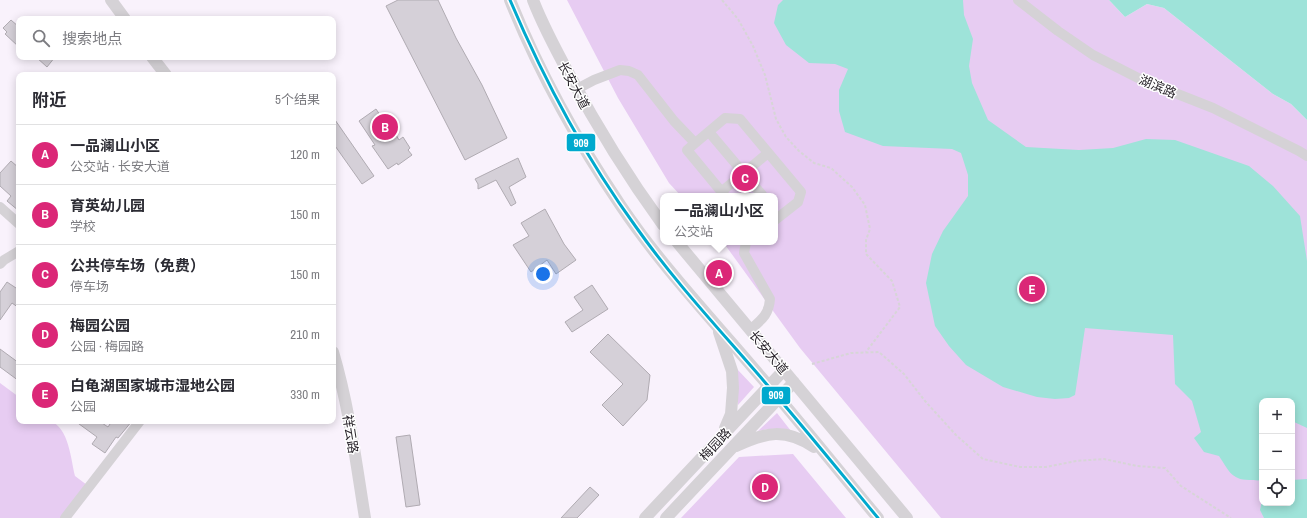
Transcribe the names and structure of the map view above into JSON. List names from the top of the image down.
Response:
{
  "streets": {
    "main road": ["长安大道", "祥云路", "梅园路"],
    "street": ["湖滨路"]
  },
  "crossings": [
    ["长安大道", "梅园路"]
  ],
  "lines": ["transit line 909"],
  "page": {
    "search": "搜索地点",
    "heading": ["附近", "5个结果"],
    "pins": [
      "B",
      "C",
      "A",
      "E",
      "D"
    ],
    "list": [
      {
        "mark": "A",
        "name": "一品澜山小区",
        "note": "公交站 · 长安大道",
        "value": "120 m"
      },
      {
        "mark": "B",
        "name": "育英幼儿园",
        "note": "学校",
        "value": "150 m"
      },
      {
        "mark": "C",
        "name": "公共停车场（免费）",
        "note": "停车场",
        "value": "150 m"
      },
      {
        "mark": "D",
        "name": "梅园公园",
        "note": "公园 · 梅园路",
        "value": "210 m"
      },
      {
        "mark": "E",
        "name": "白龟湖国家城市湿地公园",
        "note": "公园",
        "value": "330 m"
      }
    ],
    "popup": ["一品澜山小区", "公交站"],
    "map_buttons": ["+", "−"]
  }
}
